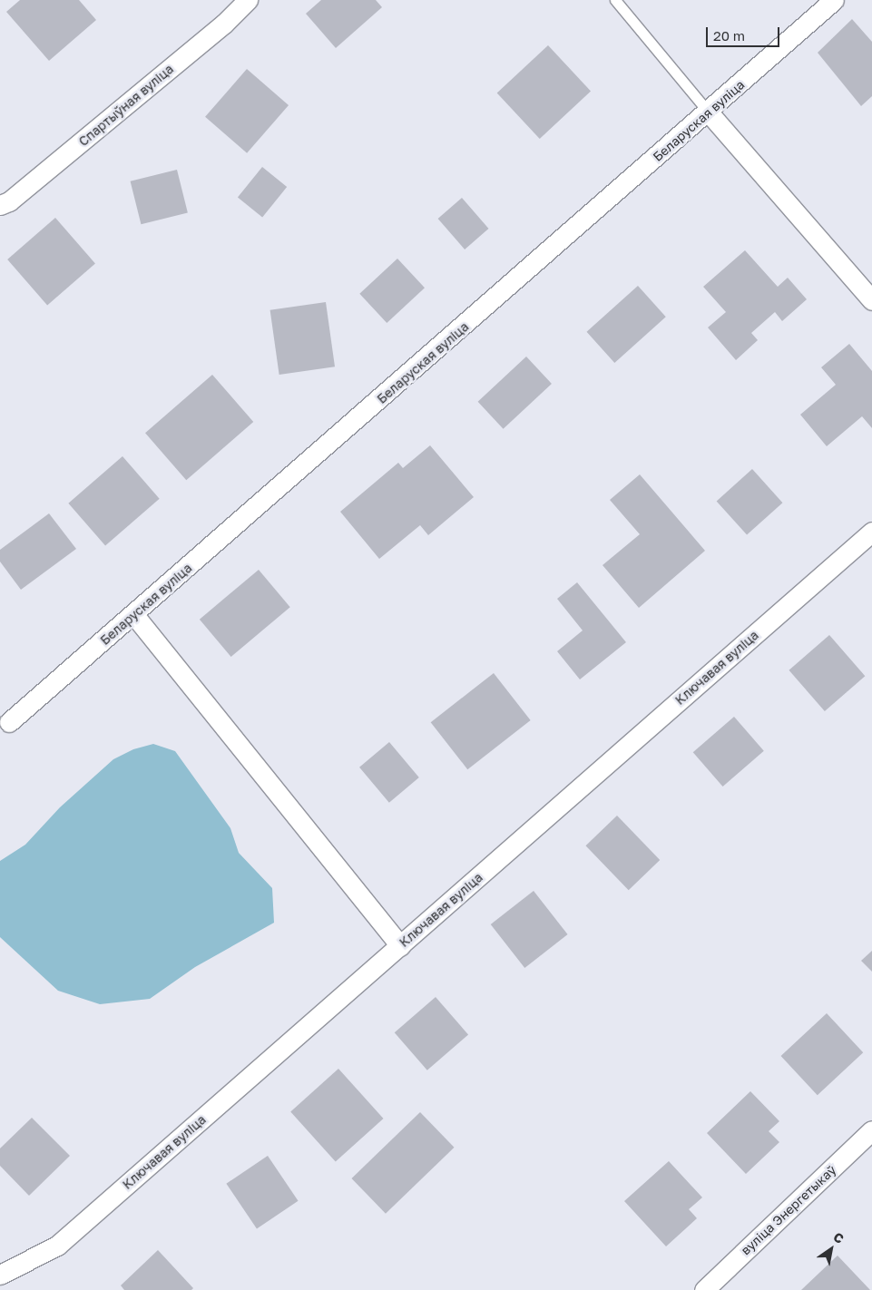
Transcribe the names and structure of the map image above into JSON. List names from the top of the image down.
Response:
{
  "streets": {
    "street": [
      "Спартыўная вуліца",
      "Беларуская вуліца",
      "Ключавая вуліца",
      "вуліца Энергетыкаў"
    ]
  },
  "scale_bar": "20 m",
  "north": "top right"
}
